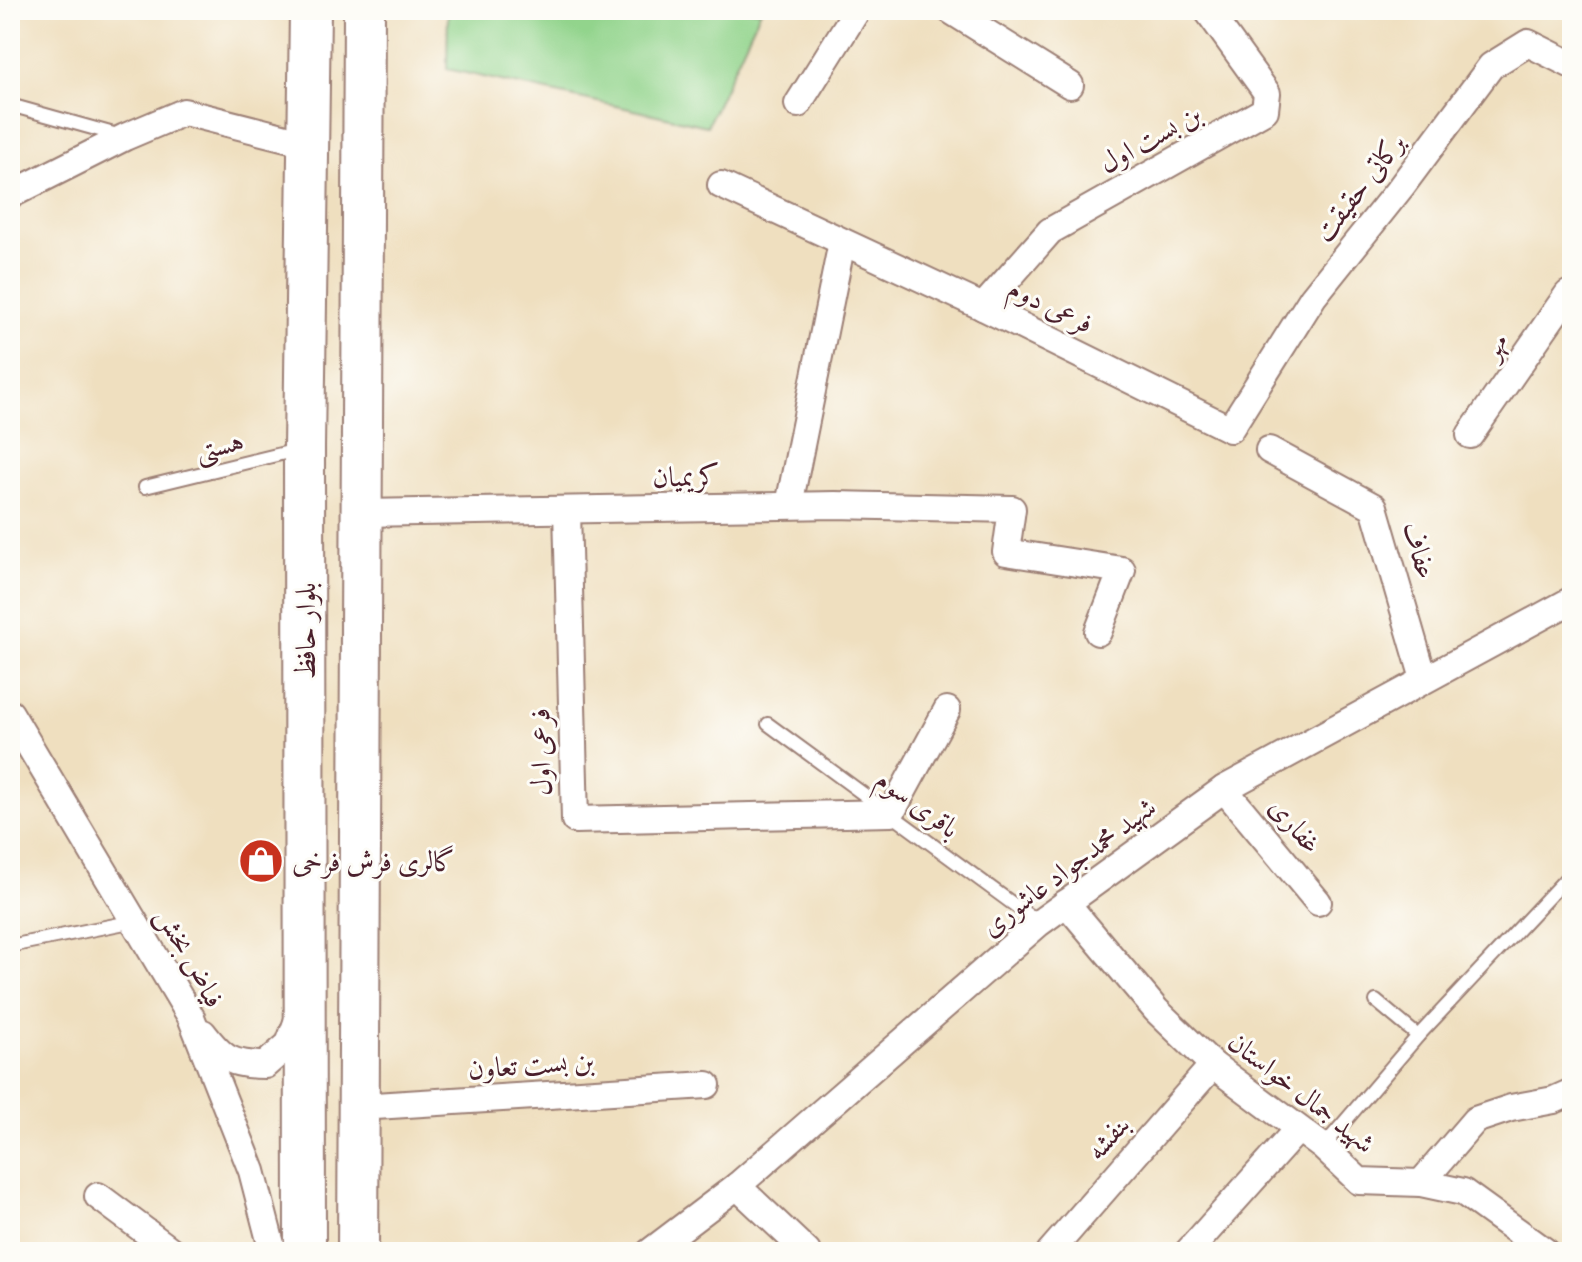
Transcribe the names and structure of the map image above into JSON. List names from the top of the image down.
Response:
{
  "streets": {
    "main road": ["بلوار حافظ"],
    "street": [
      "بن بست اول",
      "برکاتی حقیقت",
      "فرعی دوم",
      "مهر",
      "کریمیان",
      "عفاف",
      "فرعی اول",
      "غفاری",
      "شهید محمدجواد عاشوری",
      "فیاض بخش",
      "بن‌ بست تعاون",
      "شهید جمال خواستان",
      "بنفشه"
    ],
    "lane": ["هستی", "باقری سوم"]
  },
  "crossings": [
    ["بن بست اول", "فرعی دوم"],
    ["برکاتی حقیقت", "فرعی دوم"],
    ["هستی", "بلوار حافظ"],
    ["کریمیان", "بلوار حافظ"],
    ["کریمیان", "فرعی اول"],
    ["عفاف", "شهید محمدجواد عاشوری"],
    ["بلوار حافظ", "فیاض بخش"],
    ["بلوار حافظ", "بن‌ بست تعاون"],
    ["فرعی اول", "باقری سوم"],
    ["باقری سوم", "شهید محمدجواد عاشوری"],
    ["غفاری", "شهید محمدجواد عاشوری"],
    ["شهید محمدجواد عاشوری", "شهید جمال خواستان"],
    ["شهید جمال خواستان", "بنفشه"]
  ],
  "places": {
    "shop": ["گالری فرش فرخی"]
  }
}
